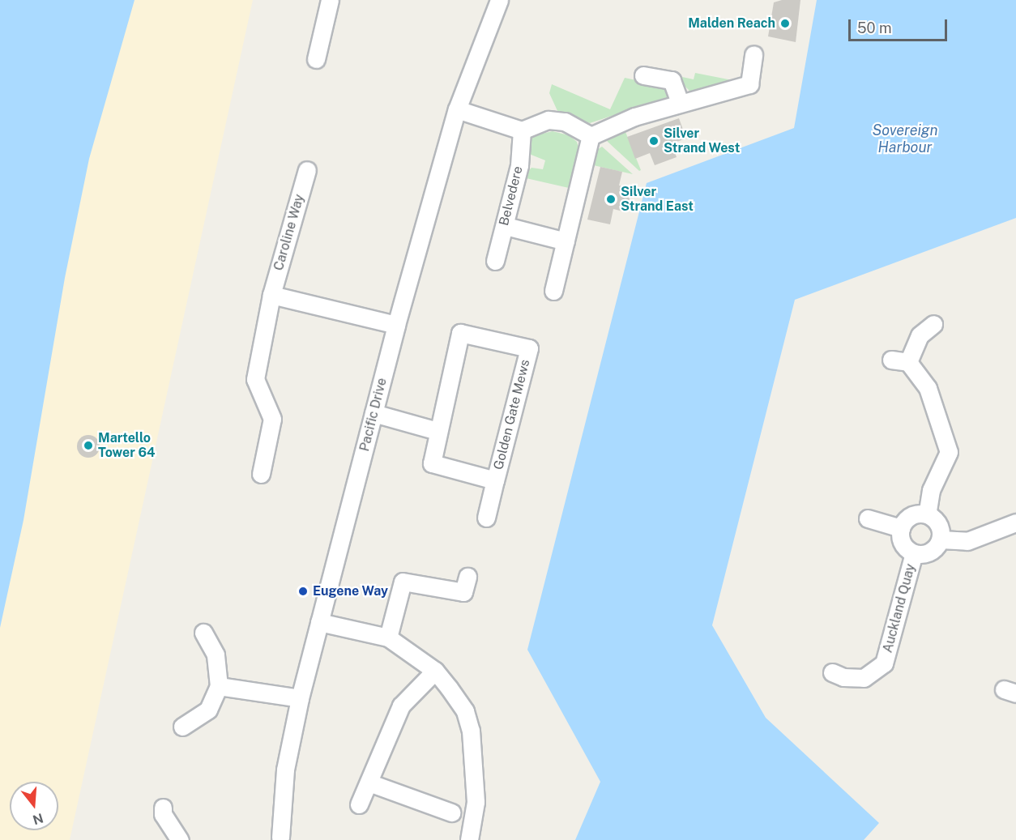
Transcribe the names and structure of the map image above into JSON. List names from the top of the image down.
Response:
{
  "streets": {
    "street": [
      "Belvedere",
      "Caroline Way",
      "Pacific Drive",
      "Golden Gate Mews",
      "Auckland Quay"
    ]
  },
  "water": ["Sovereign Harbour"],
  "places": [
    "Malden Reach",
    "Silver Strand West",
    "Silver Strand East",
    "Martello Tower 64",
    "Eugene Way"
  ],
  "scale_bar": "50 m",
  "north": "bottom"
}
